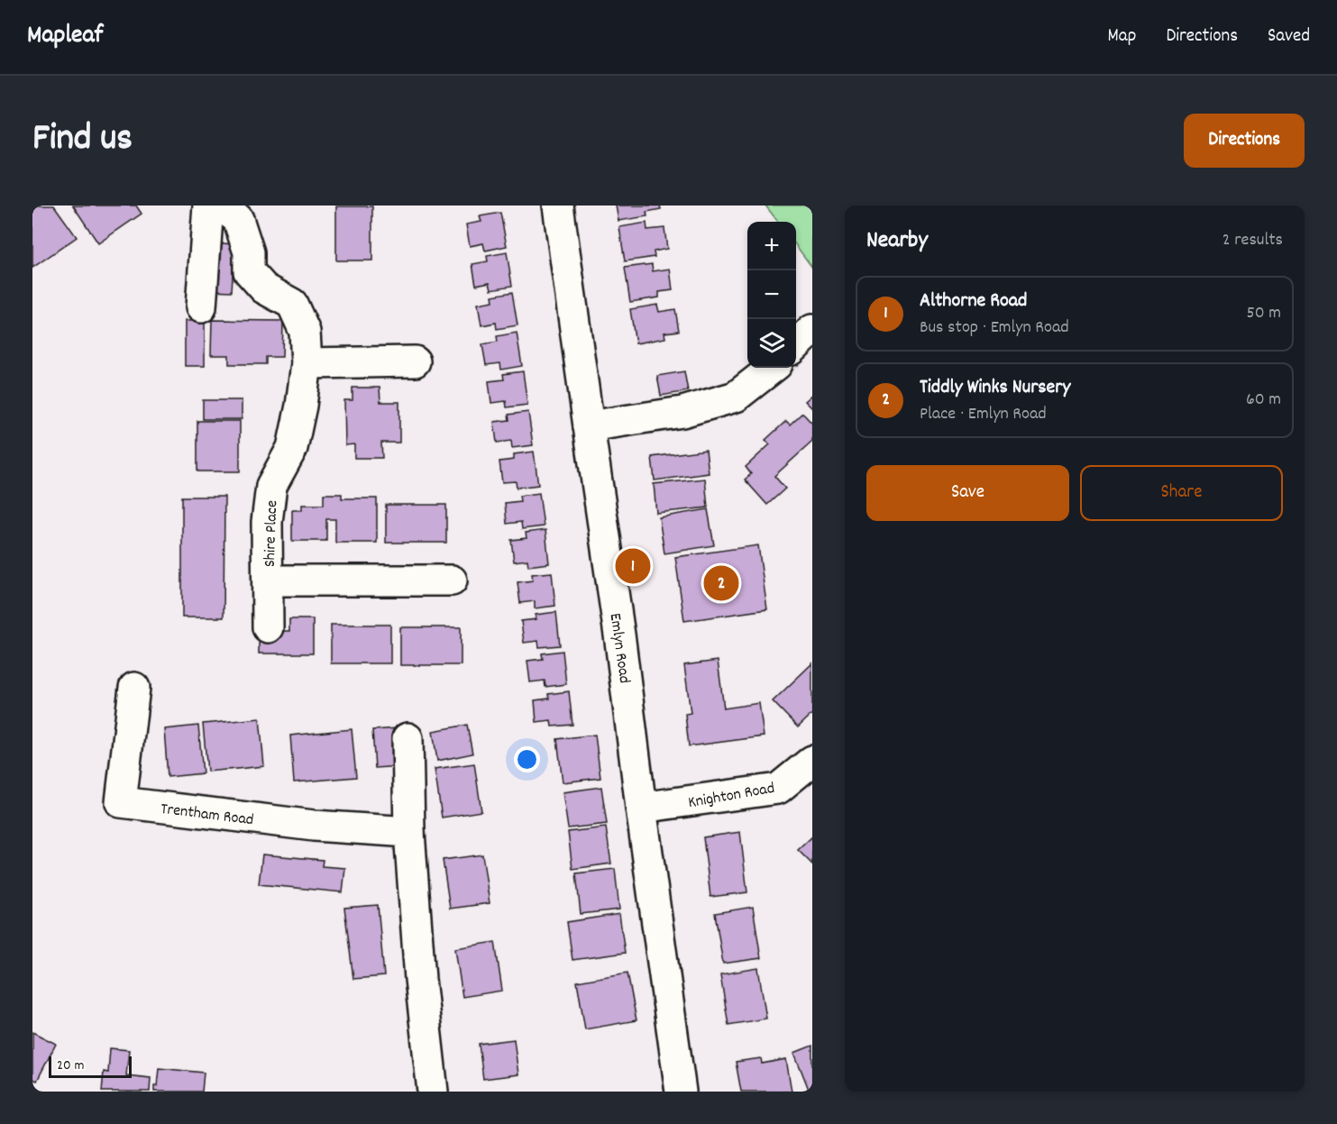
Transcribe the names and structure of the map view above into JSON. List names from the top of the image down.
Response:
{
  "streets": {
    "street": [
      "Shire Place",
      "Emlyn Road",
      "Knighton Road",
      "Trentham Road"
    ]
  },
  "crossings": [
    ["Emlyn Road", "Knighton Road"]
  ],
  "scale_bar": "20 m",
  "page": {
    "header": "Mapleaf",
    "nav": ["Map", "Directions", "Saved"],
    "title": "Find us",
    "buttons": [
      "Directions",
      ["Save", "Share"]
    ],
    "heading": ["Nearby", "2 results"],
    "map_buttons": ["+", "−"],
    "list": [
      {
        "mark": "1",
        "name": "Althorne Road",
        "note": "Bus stop · Emlyn Road",
        "value": "50 m"
      },
      {
        "mark": "2",
        "name": "Tiddly Winks Nursery",
        "note": "Place · Emlyn Road",
        "value": "60 m"
      }
    ],
    "pins": ["1", "2"],
    "scale": "20 m"
  }
}
